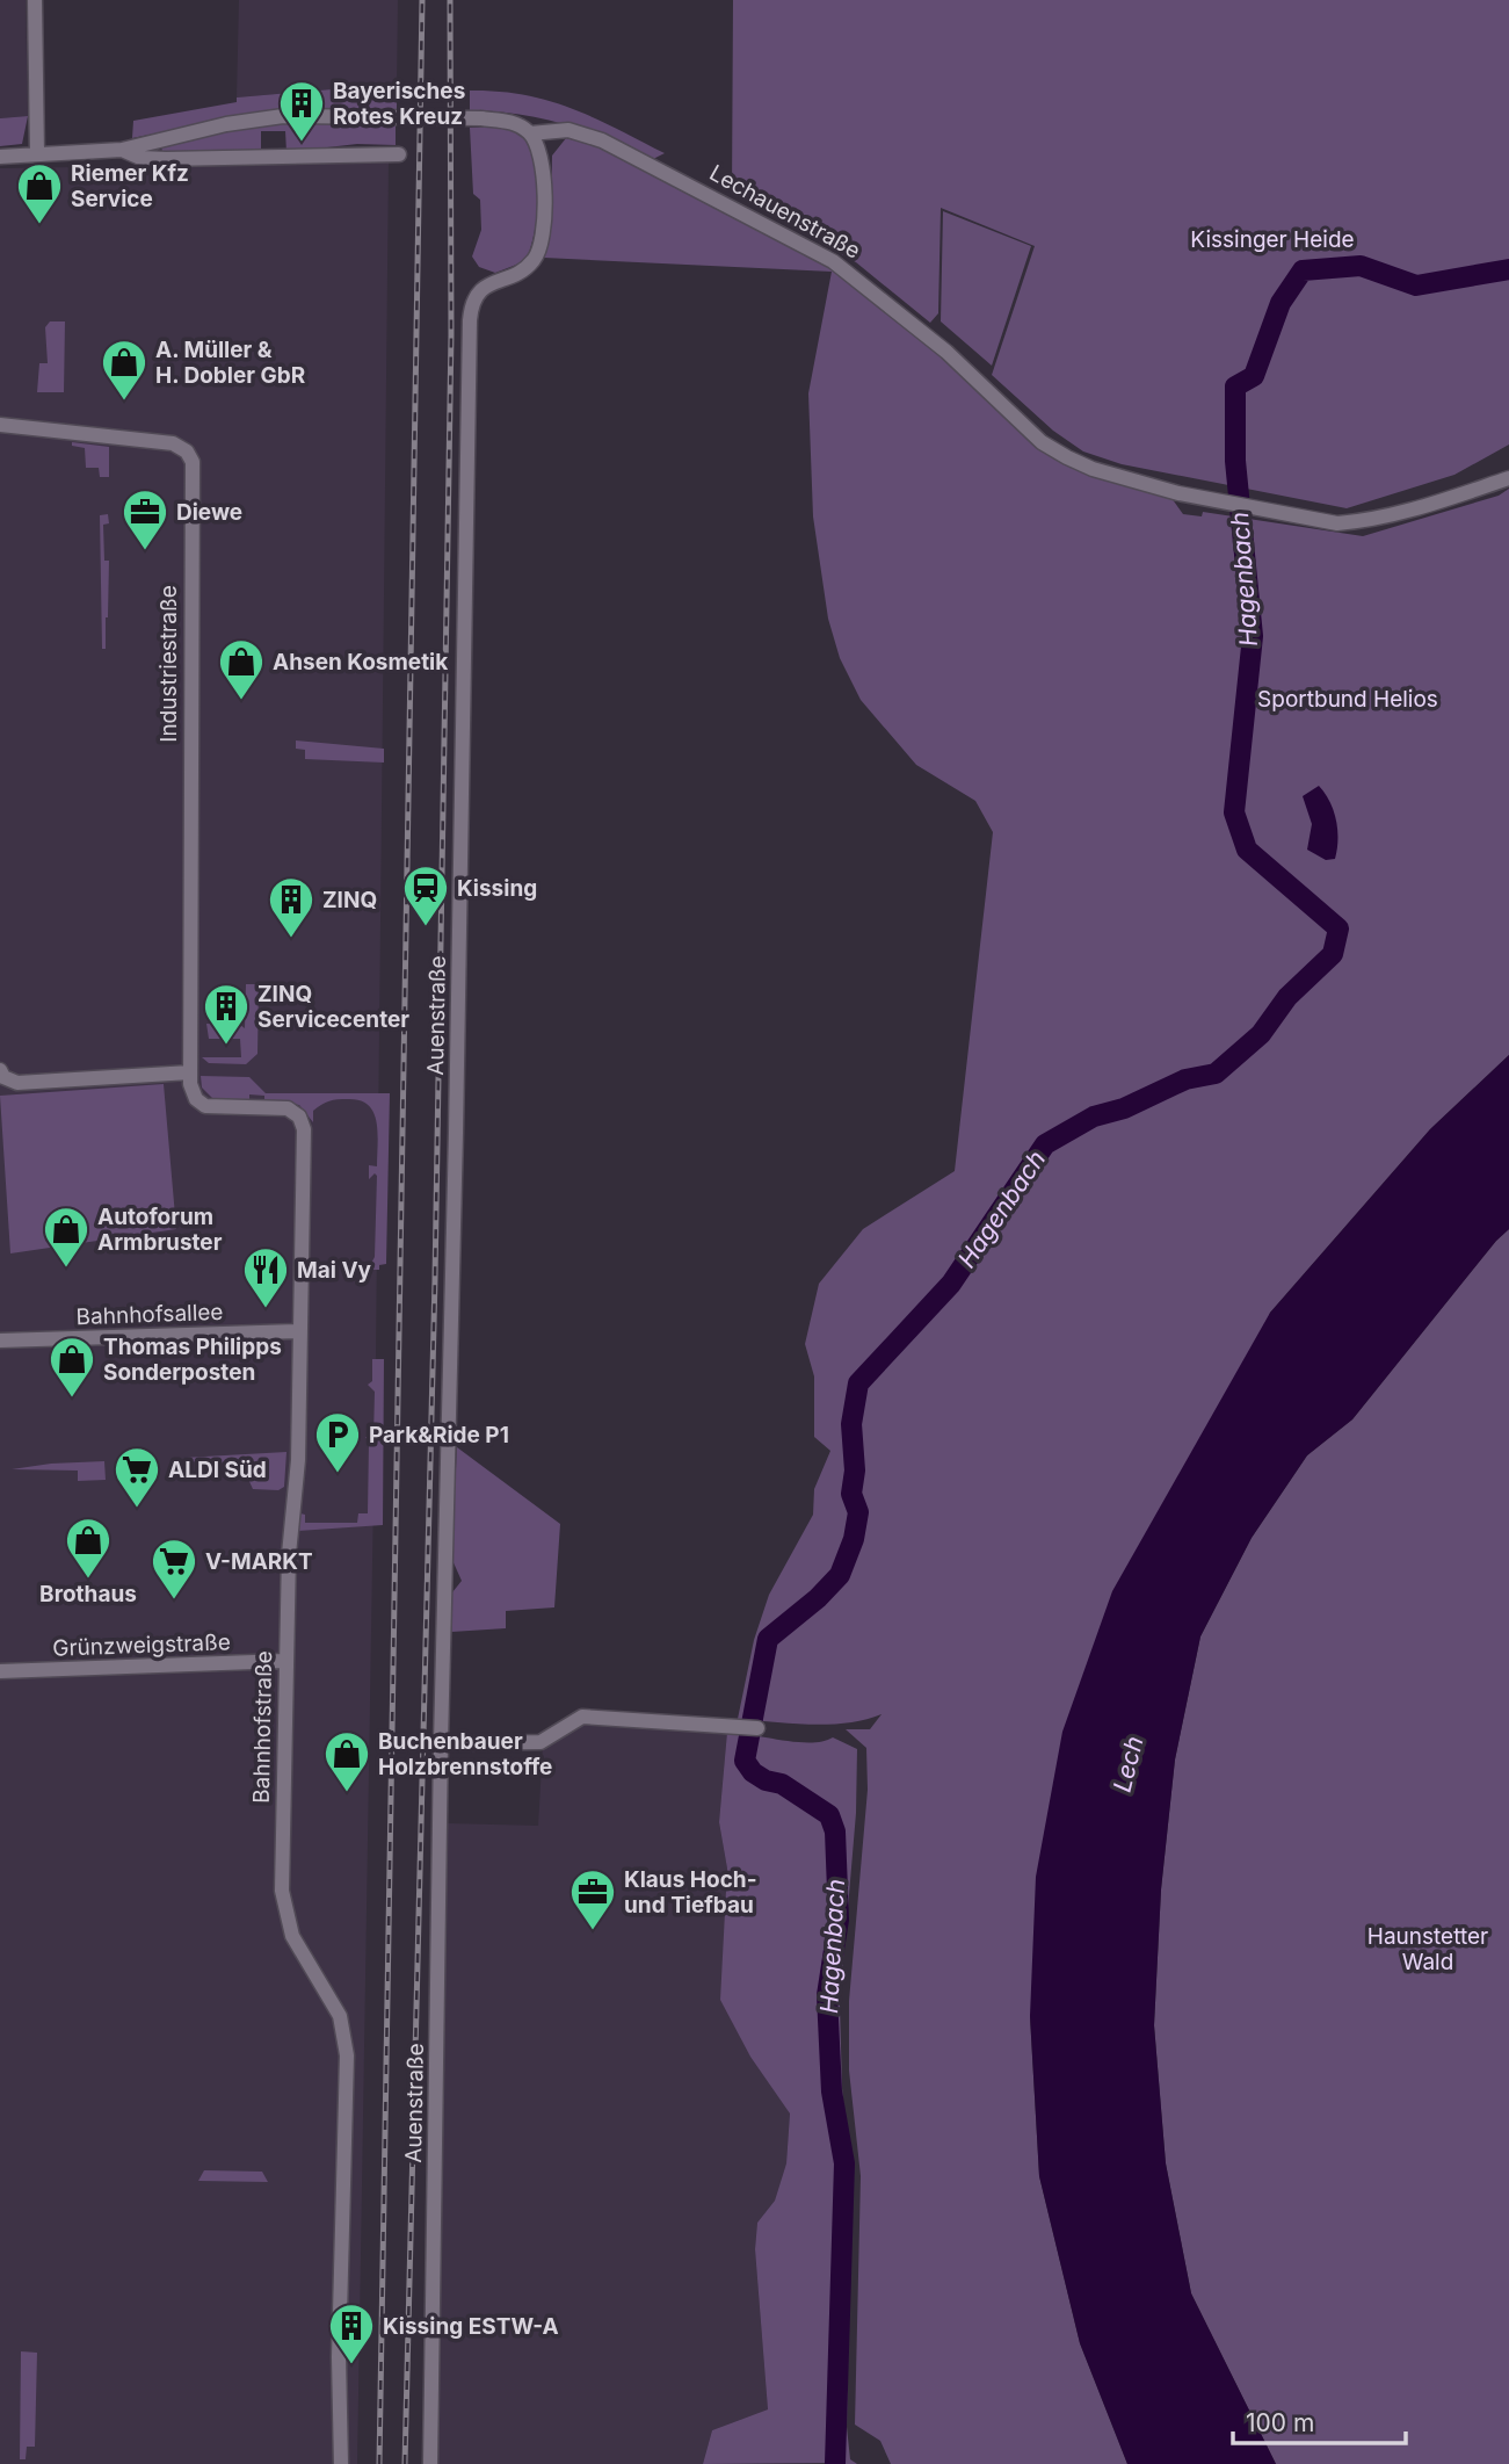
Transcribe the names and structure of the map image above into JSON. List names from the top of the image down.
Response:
{
  "streets": {
    "street": [
      "Lechauenstraße",
      "Industriestraße",
      "Auenstraße",
      "Bahnhofsallee",
      "Grünzweigstraße",
      "Bahnhofstraße"
    ]
  },
  "crossings": [
    ["Lechauenstraße", "Auenstraße"],
    ["Industriestraße", "Bahnhofstraße"],
    ["Bahnhofsallee", "Bahnhofstraße"],
    ["Grünzweigstraße", "Bahnhofstraße"]
  ],
  "water": ["Hagenbach", "Lech"],
  "parks": ["Kissinger Heide", "Sportbund Helios", "Haunstetter Wald"],
  "places": {
    "building": [
      "Bayerisches Rotes Kreuz",
      "ZINQ",
      "ZINQ Servicecenter",
      "Kissing ESTW-A"
    ],
    "shop": [
      "Riemer Kfz Service",
      "A. Müller & H. Dobler GbR",
      "Ahsen Kosmetik",
      "Autoforum Armbruster",
      "Thomas Philipps Sonderposten",
      "Brothaus",
      "Buchenbauer Holzbrennstoffe"
    ],
    "office": ["Diewe", "Klaus Hoch- und Tiefbau"],
    "station": ["Kissing"],
    "restaurant": ["Mai Vy"],
    "parking": ["Park&Ride P1"],
    "supermarket": ["ALDI Süd", "V-MARKT"]
  },
  "scale_bar": "100 m"
}
